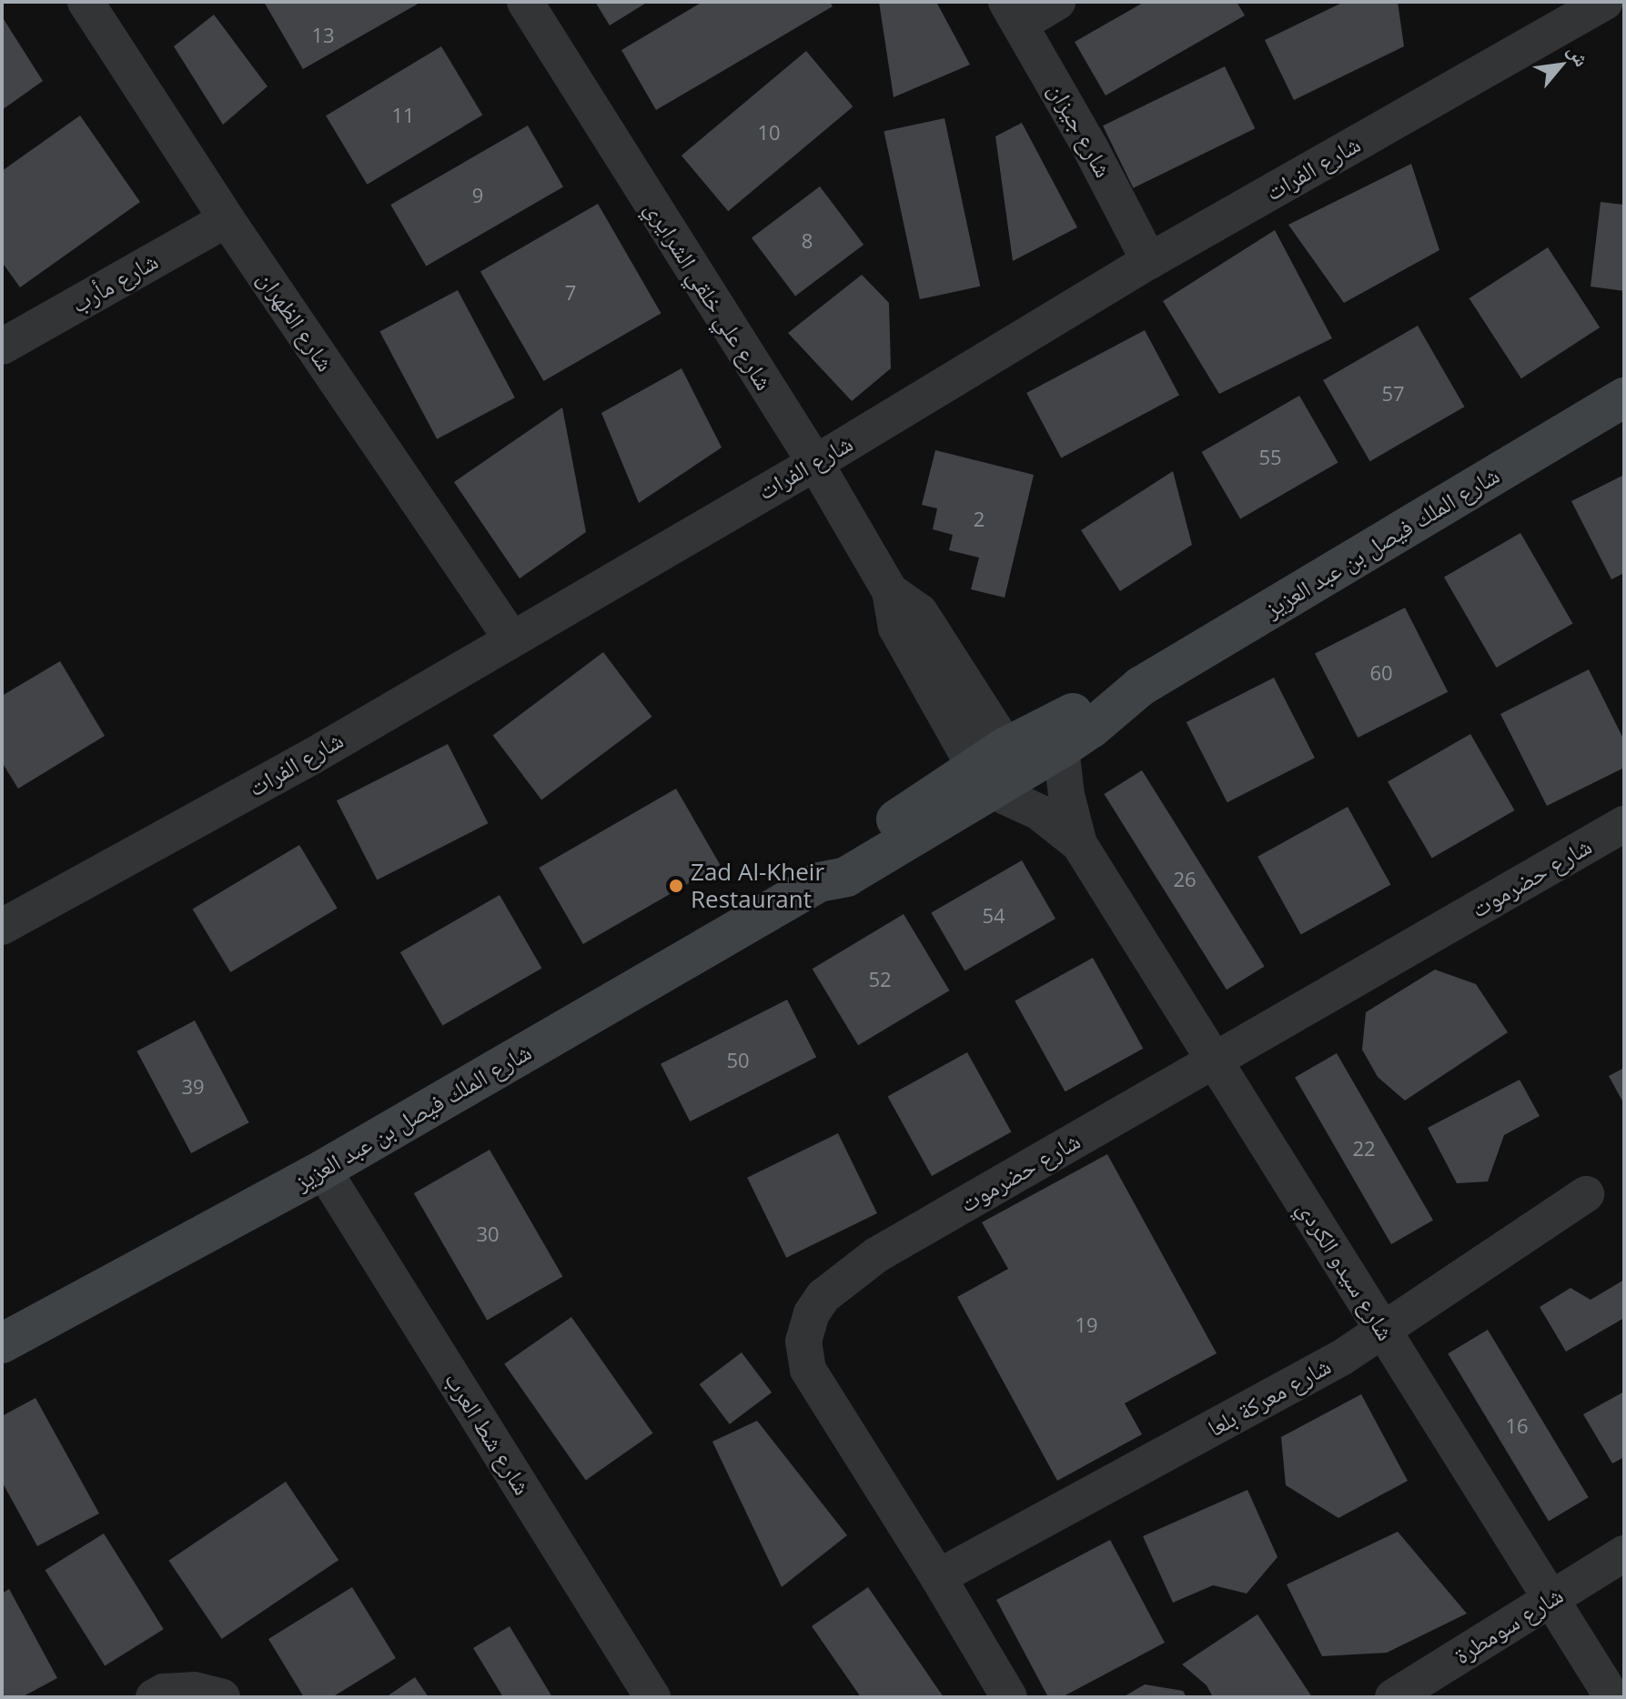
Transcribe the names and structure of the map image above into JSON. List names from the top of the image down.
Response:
{
  "streets": {
    "main road": ["شارع الملك فيصل بن عبد العزيز"],
    "street": [
      "شارع جيزان",
      "شارع الفرات",
      "شارع مأرب",
      "شارع علي خلقي الشرايري",
      "شارع الظهران",
      "شارع حضرموت",
      "شارع سيدو الكردي",
      "شارع معركة بلعا",
      "شارع شط العرب",
      "شارع سومطرة"
    ]
  },
  "crossings": [
    ["شارع جيزان", "شارع الفرات"],
    ["شارع الفرات", "شارع علي خلقي الشرايري"],
    ["شارع الفرات", "شارع الظهران"],
    ["شارع مأرب", "شارع الظهران"],
    ["شارع علي خلقي الشرايري", "شارع الملك فيصل بن عبد العزيز"],
    ["شارع علي خلقي الشرايري", "شارع سيدو الكردي"],
    ["شارع الملك فيصل بن عبد العزيز", "شارع سيدو الكردي"],
    ["شارع الملك فيصل بن عبد العزيز", "شارع شط العرب"],
    ["شارع حضرموت", "شارع سيدو الكردي"],
    ["شارع حضرموت", "شارع معركة بلعا"],
    ["شارع سيدو الكردي", "شارع معركة بلعا"],
    ["شارع سيدو الكردي", "شارع سومطرة"]
  ],
  "places": ["Zad Al-Kheir Restaurant"],
  "house_numbers": [
    "13",
    "11",
    "10",
    "9",
    "8",
    "7",
    "57",
    "55",
    "2",
    "60",
    "26",
    "54",
    "52",
    "50",
    "39",
    "22",
    "30",
    "19",
    "16"
  ],
  "north": "top right"
}
